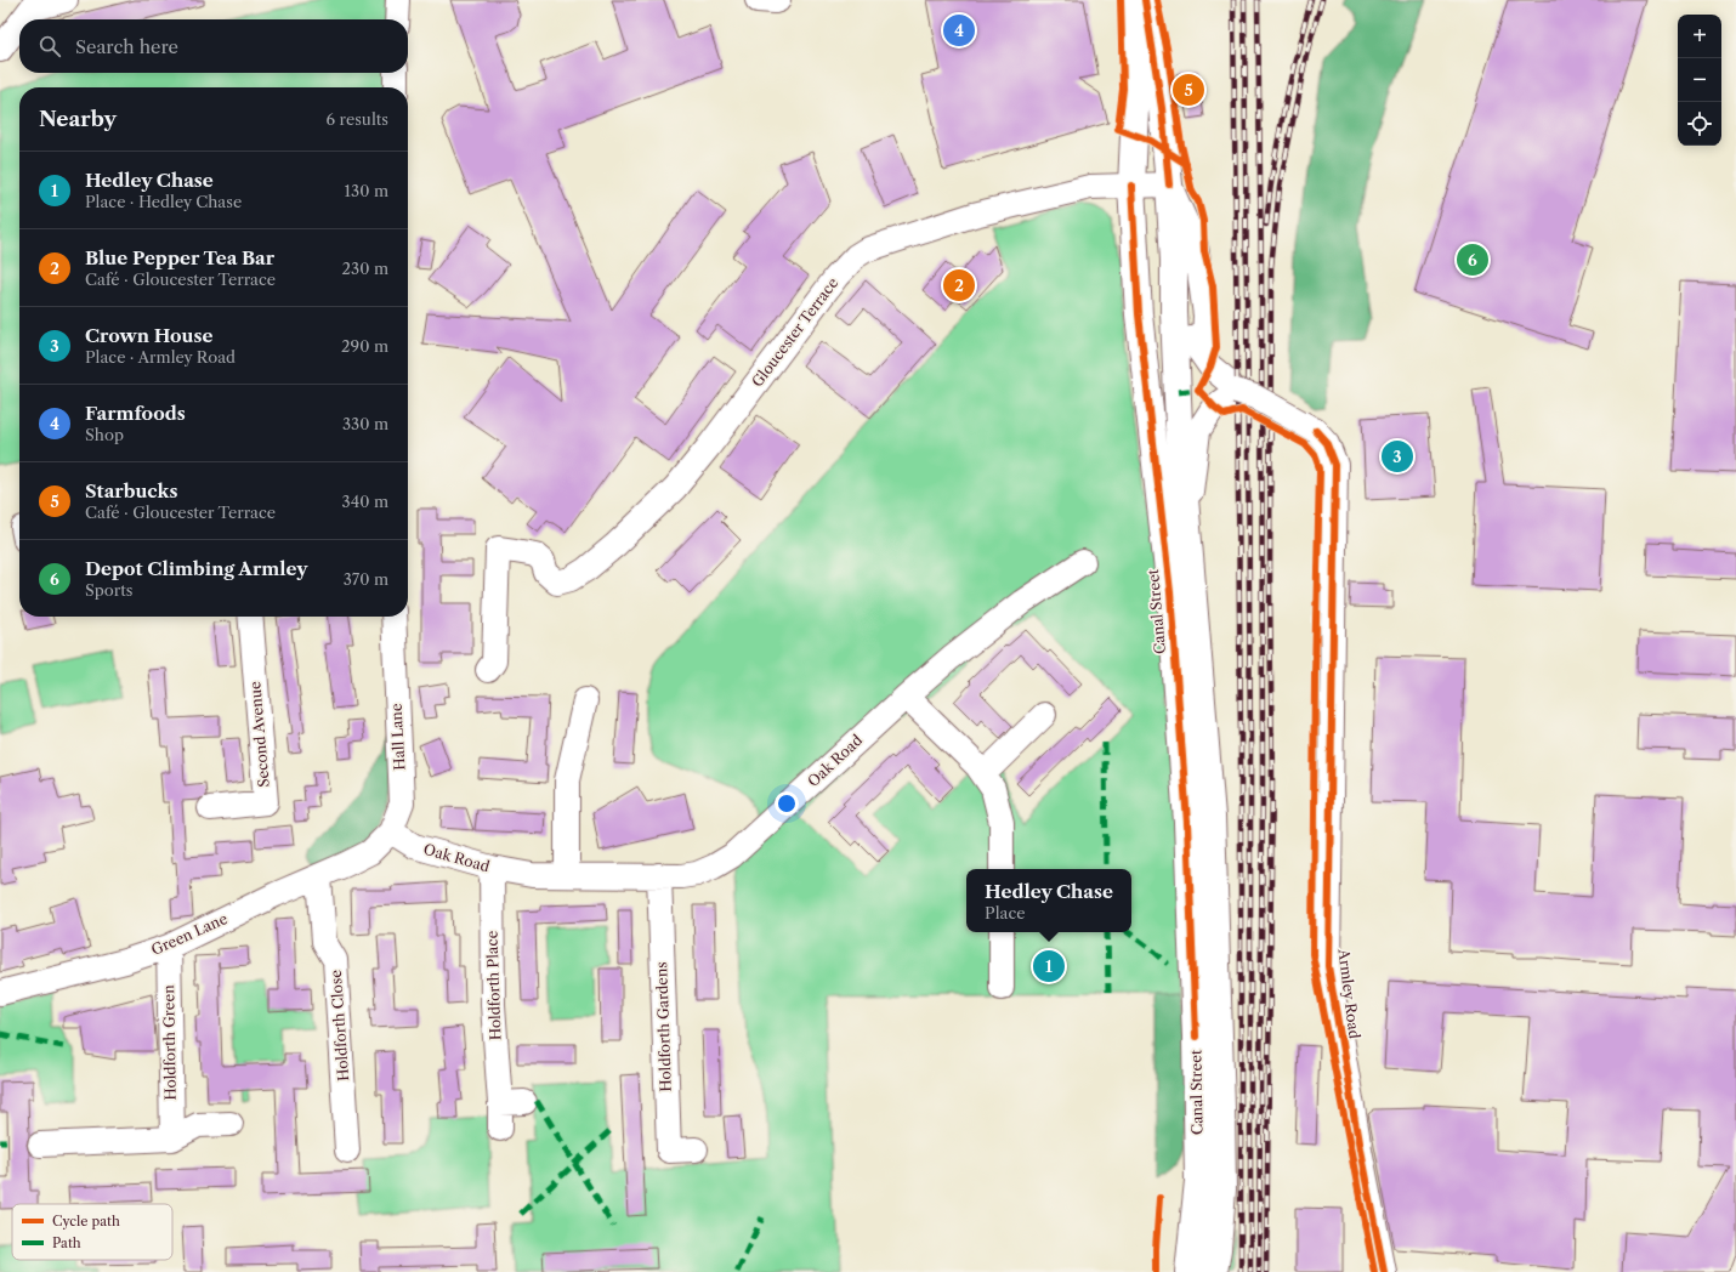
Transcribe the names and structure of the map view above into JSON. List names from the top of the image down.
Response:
{
  "streets": {
    "main road": ["Canal Street"],
    "street": [
      "Gloucester Terrace",
      "Second Avenue",
      "Hall Lane",
      "Oak Road",
      "Green Lane",
      "Holdforth Place",
      "Armley Road",
      "Holdforth Close",
      "Holdforth Gardens",
      "Holdforth Green"
    ]
  },
  "crossings": [
    ["Gloucester Terrace", "Canal Street"],
    ["Canal Street", "Armley Road"],
    ["Hall Lane", "Oak Road"],
    ["Hall Lane", "Green Lane"],
    ["Oak Road", "Holdforth Place"],
    ["Oak Road", "Holdforth Gardens"],
    ["Green Lane", "Holdforth Close"],
    ["Green Lane", "Holdforth Green"]
  ],
  "legend": ["Cycle path", "Path"],
  "page": {
    "pins": [
      "4",
      "5",
      "6",
      "2",
      "3",
      "1"
    ],
    "map_buttons": ["+", "−"],
    "search": "Search here",
    "heading": ["Nearby", "6 results"],
    "list": [
      {
        "mark": "1",
        "name": "Hedley Chase",
        "note": "Place · Hedley Chase",
        "value": "130 m"
      },
      {
        "mark": "2",
        "name": "Blue Pepper Tea Bar",
        "note": "Café · Gloucester Terrace",
        "value": "230 m"
      },
      {
        "mark": "3",
        "name": "Crown House",
        "note": "Place · Armley Road",
        "value": "290 m"
      },
      {
        "mark": "4",
        "name": "Farmfoods",
        "note": "Shop",
        "value": "330 m"
      },
      {
        "mark": "5",
        "name": "Starbucks",
        "note": "Café · Gloucester Terrace",
        "value": "340 m"
      },
      {
        "mark": "6",
        "name": "Depot Climbing Armley",
        "note": "Sports",
        "value": "370 m"
      }
    ],
    "popup": ["Hedley Chase", "Place"]
  }
}
